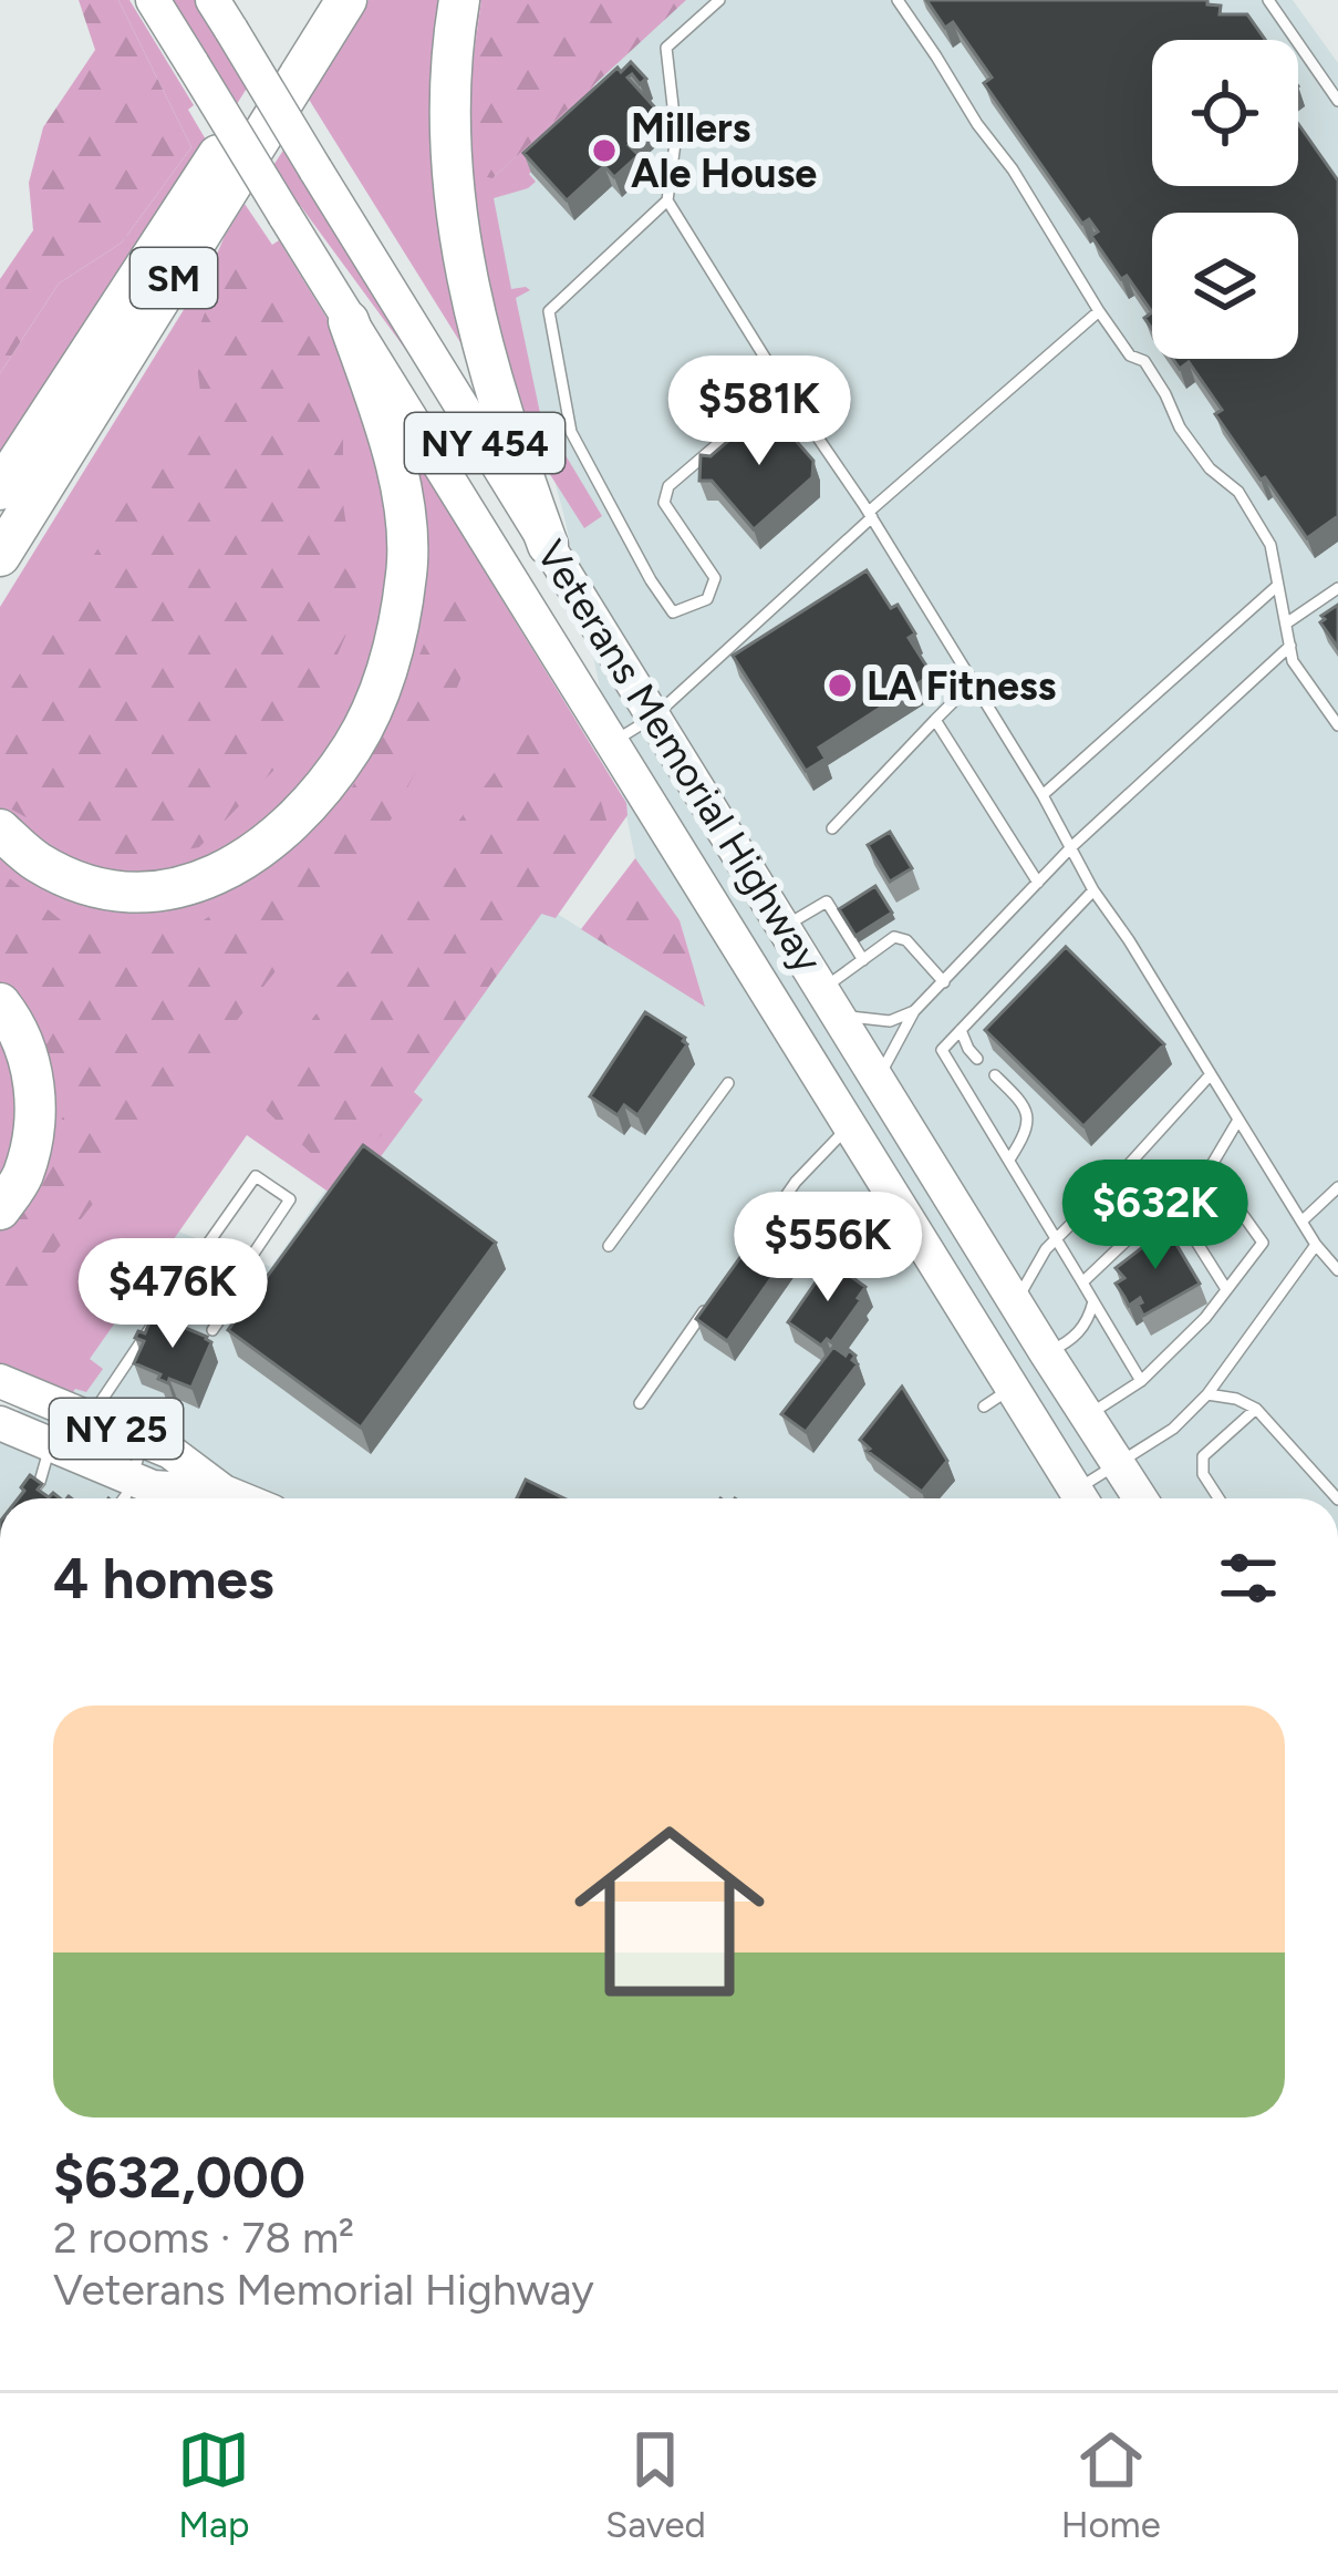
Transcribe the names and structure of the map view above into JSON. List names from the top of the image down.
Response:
{
  "streets": {
    "highway": ["SM"],
    "main road": ["NY 454", "Veterans Memorial Highway", "NY 25"]
  },
  "places": ["Millers Ale House", "LA Fitness"],
  "page": {
    "price": [
      "$581K",
      "$632K",
      "$556K",
      "$476K"
    ],
    "heading": "4 homes",
    "list": [
      {
        "name": "$632,000",
        "note": "2 rooms · 78 m² · Veterans Memorial Highway"
      }
    ],
    "tabs": ["Map", "Saved", "Home"]
  }
}
